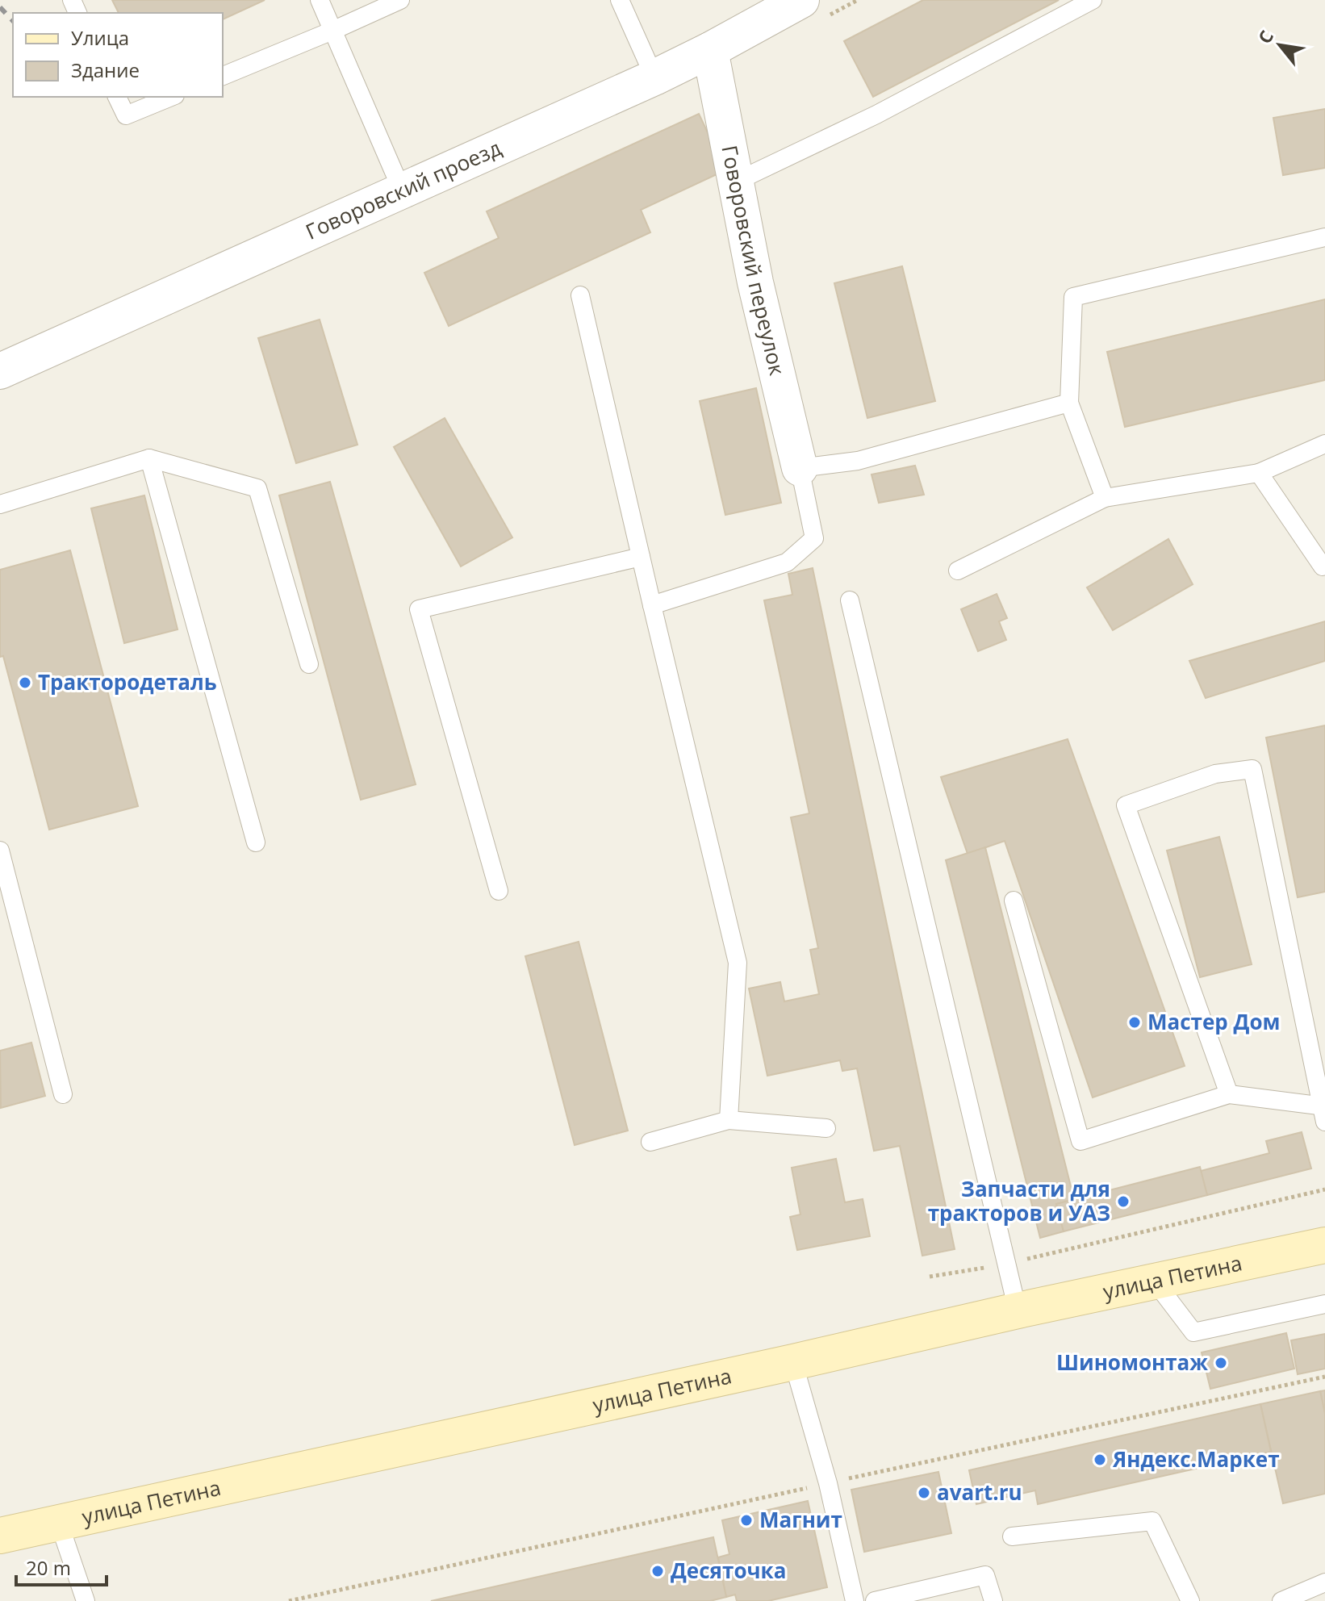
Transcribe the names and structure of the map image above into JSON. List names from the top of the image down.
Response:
{
  "streets": {
    "street": ["Говоровский проезд", "Говоровский переулок", "улица Петина"]
  },
  "crossings": [
    ["Говоровский проезд", "Говоровский переулок"]
  ],
  "places": [
    "Трактородеталь",
    "Мастер Дом",
    "Запчасти для тракторов и УАЗ",
    "Шиномонтаж",
    "Яндекс.Маркет",
    "avart.ru",
    "Магнит",
    "Десяточка"
  ],
  "legend": ["Улица", "Здание"],
  "scale_bar": "20 m",
  "north": "top left"
}
